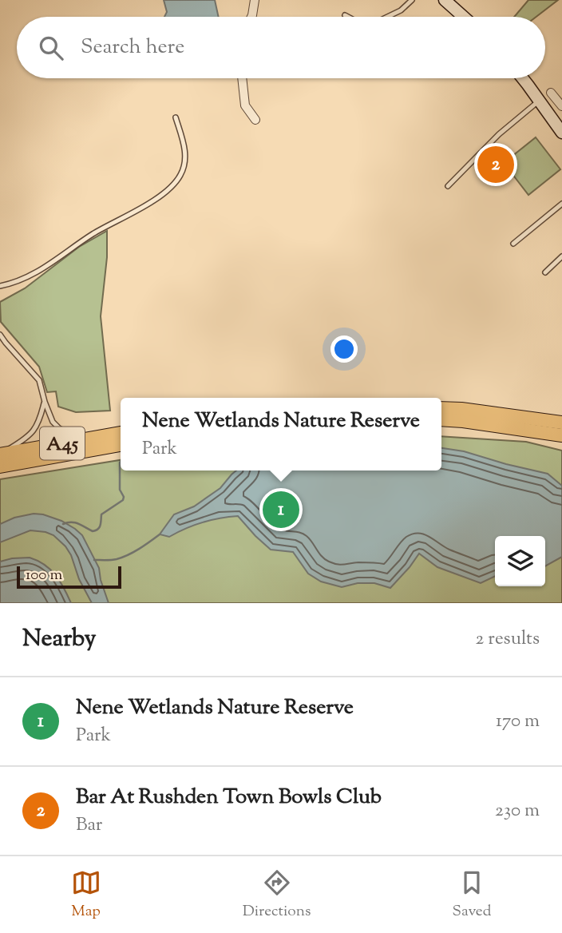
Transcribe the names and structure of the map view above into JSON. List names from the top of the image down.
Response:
{
  "streets": {
    "highway": ["A45"]
  },
  "scale_bar": "100 m",
  "page": {
    "search": "Search here",
    "pins": ["2", "1"],
    "popup": ["Nene Wetlands Nature Reserve", "Park"],
    "scale": "100 m",
    "heading": ["Nearby", "2 results"],
    "list": [
      {
        "mark": "1",
        "name": "Nene Wetlands Nature Reserve",
        "note": "Park",
        "value": "170 m"
      },
      {
        "mark": "2",
        "name": "Bar At Rushden Town Bowls Club",
        "note": "Bar",
        "value": "230 m"
      }
    ],
    "nav": ["Map", "Directions", "Saved"]
  }
}
